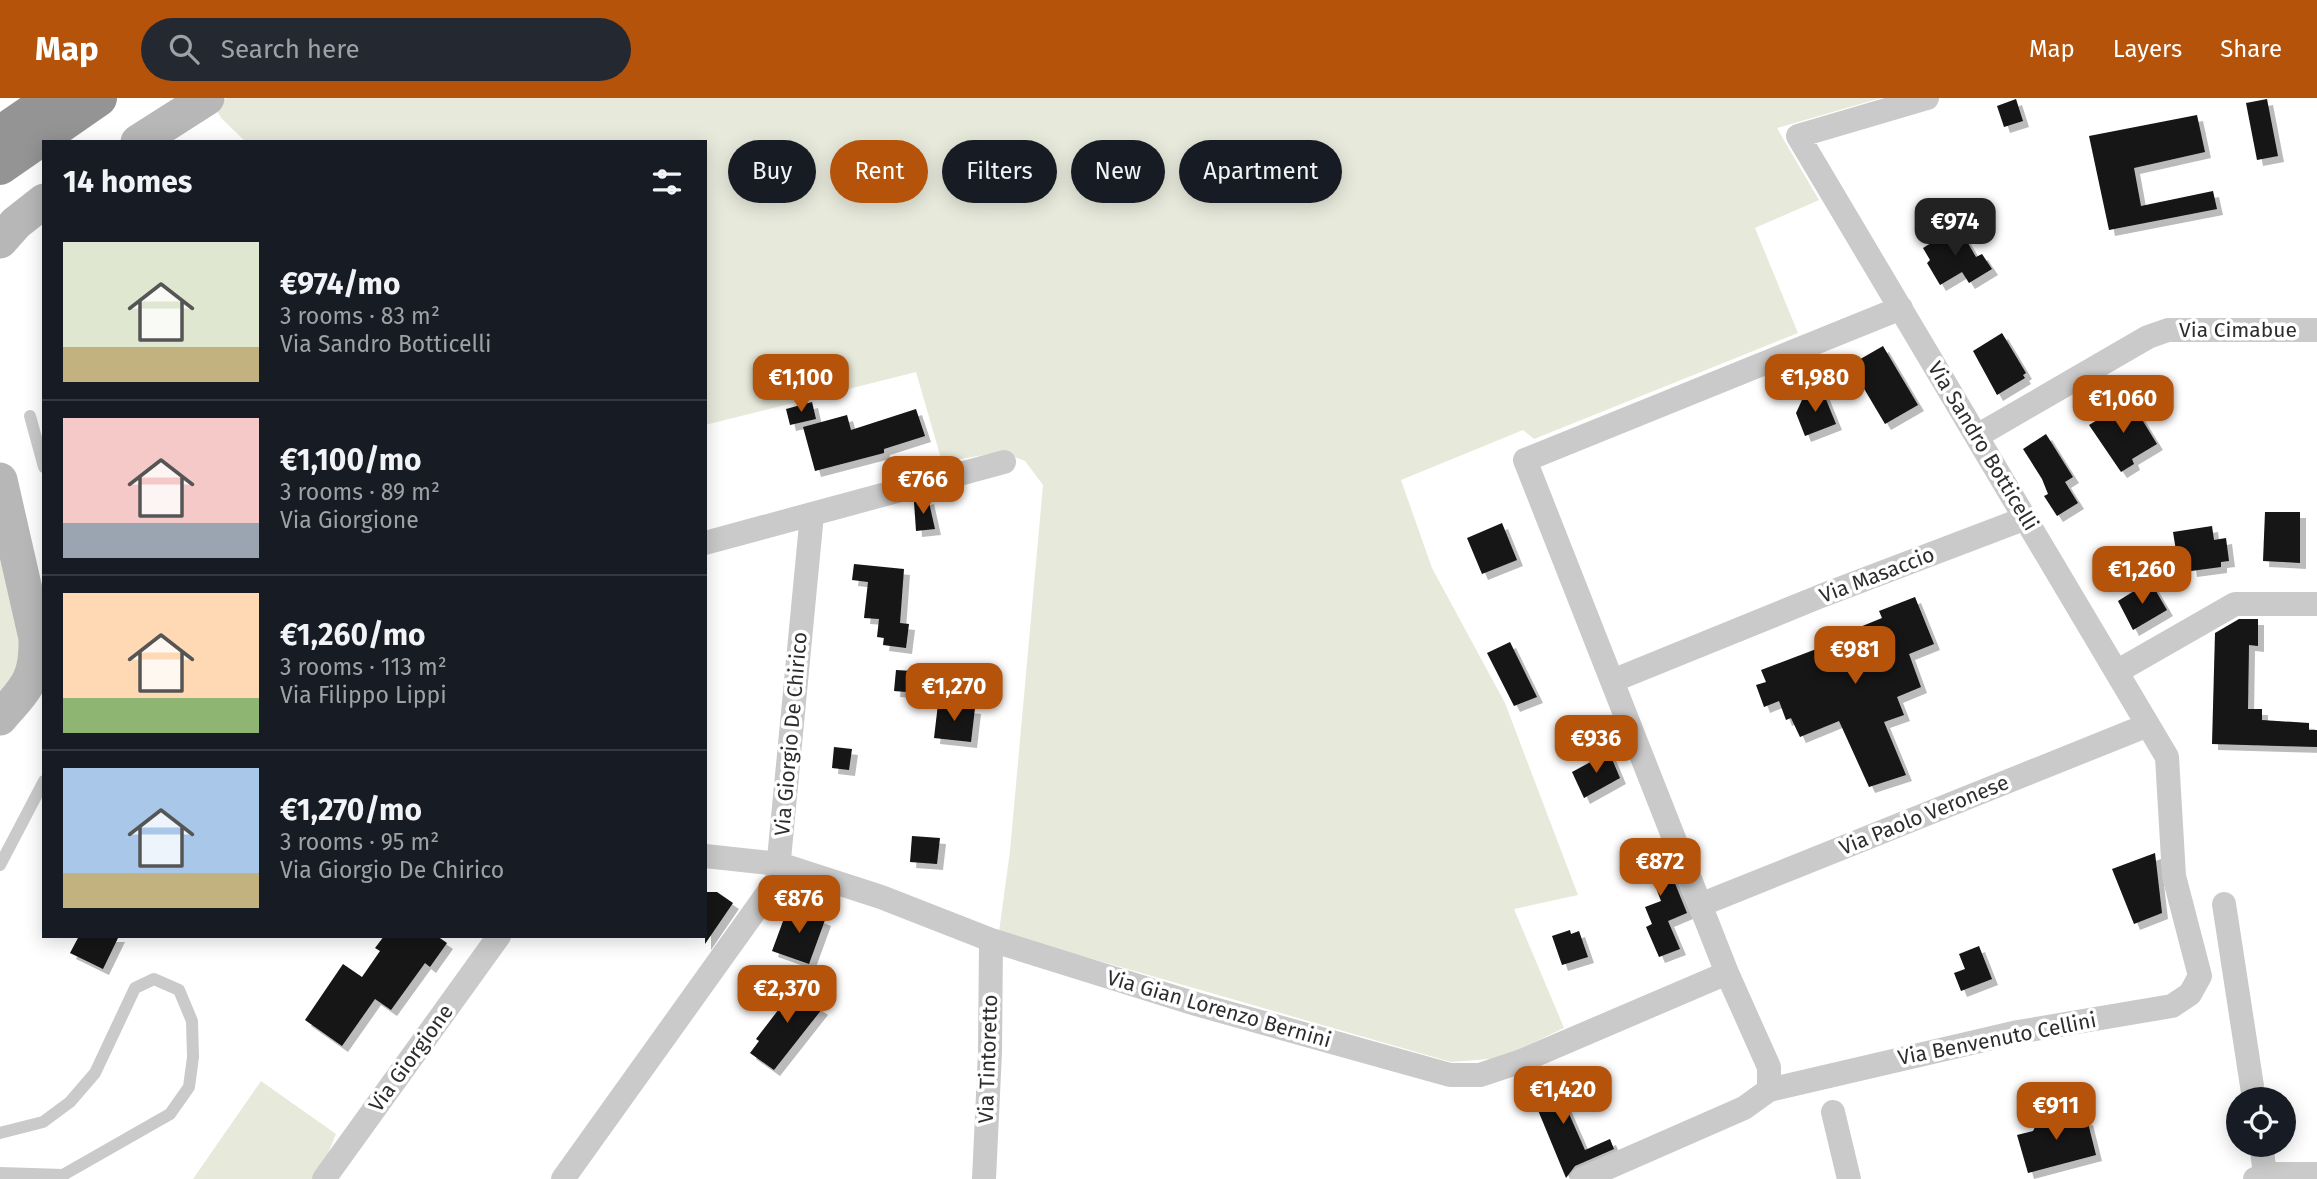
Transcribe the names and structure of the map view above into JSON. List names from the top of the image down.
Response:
{
  "streets": {
    "street": [
      "Via Cimabue",
      "Via Sandro Botticelli",
      "Via Masaccio",
      "Via Giorgio De Chirico",
      "Via Paolo Veronese",
      "Via Gian Lorenzo Bernini",
      "Via Benvenuto Cellini",
      "Via Giorgione",
      "Via Tintoretto"
    ]
  },
  "crossings": [
    ["Via Cimabue", "Via Sandro Botticelli"],
    ["Via Sandro Botticelli", "Via Masaccio"],
    ["Via Sandro Botticelli", "Via Paolo Veronese"],
    ["Via Sandro Botticelli", "Via Benvenuto Cellini"],
    ["Via Giorgio De Chirico", "Via Gian Lorenzo Bernini"],
    ["Via Gian Lorenzo Bernini", "Via Tintoretto"]
  ],
  "page": {
    "header": "Map",
    "search": "Search here",
    "nav": ["Map", "Layers", "Share"],
    "chip": [
      "Buy",
      "Rent",
      "Filters",
      "New",
      "Apartment"
    ],
    "heading": "14 homes",
    "price": [
      "€974",
      "€1,100",
      "€1,980",
      "€1,060",
      "€766",
      "€1,260",
      "€981",
      "€1,270",
      "€936",
      "€872",
      "€876",
      "€2,370",
      "€1,420",
      "€911"
    ],
    "list": [
      {
        "name": "€974/mo",
        "note": "3 rooms · 83 m² · Via Sandro Botticelli"
      },
      {
        "name": "€1,100/mo",
        "note": "3 rooms · 89 m² · Via Giorgione"
      },
      {
        "name": "€1,260/mo",
        "note": "3 rooms · 113 m² · Via Filippo Lippi"
      },
      {
        "name": "€1,270/mo",
        "note": "3 rooms · 95 m² · Via Giorgio De Chirico"
      }
    ]
  }
}
